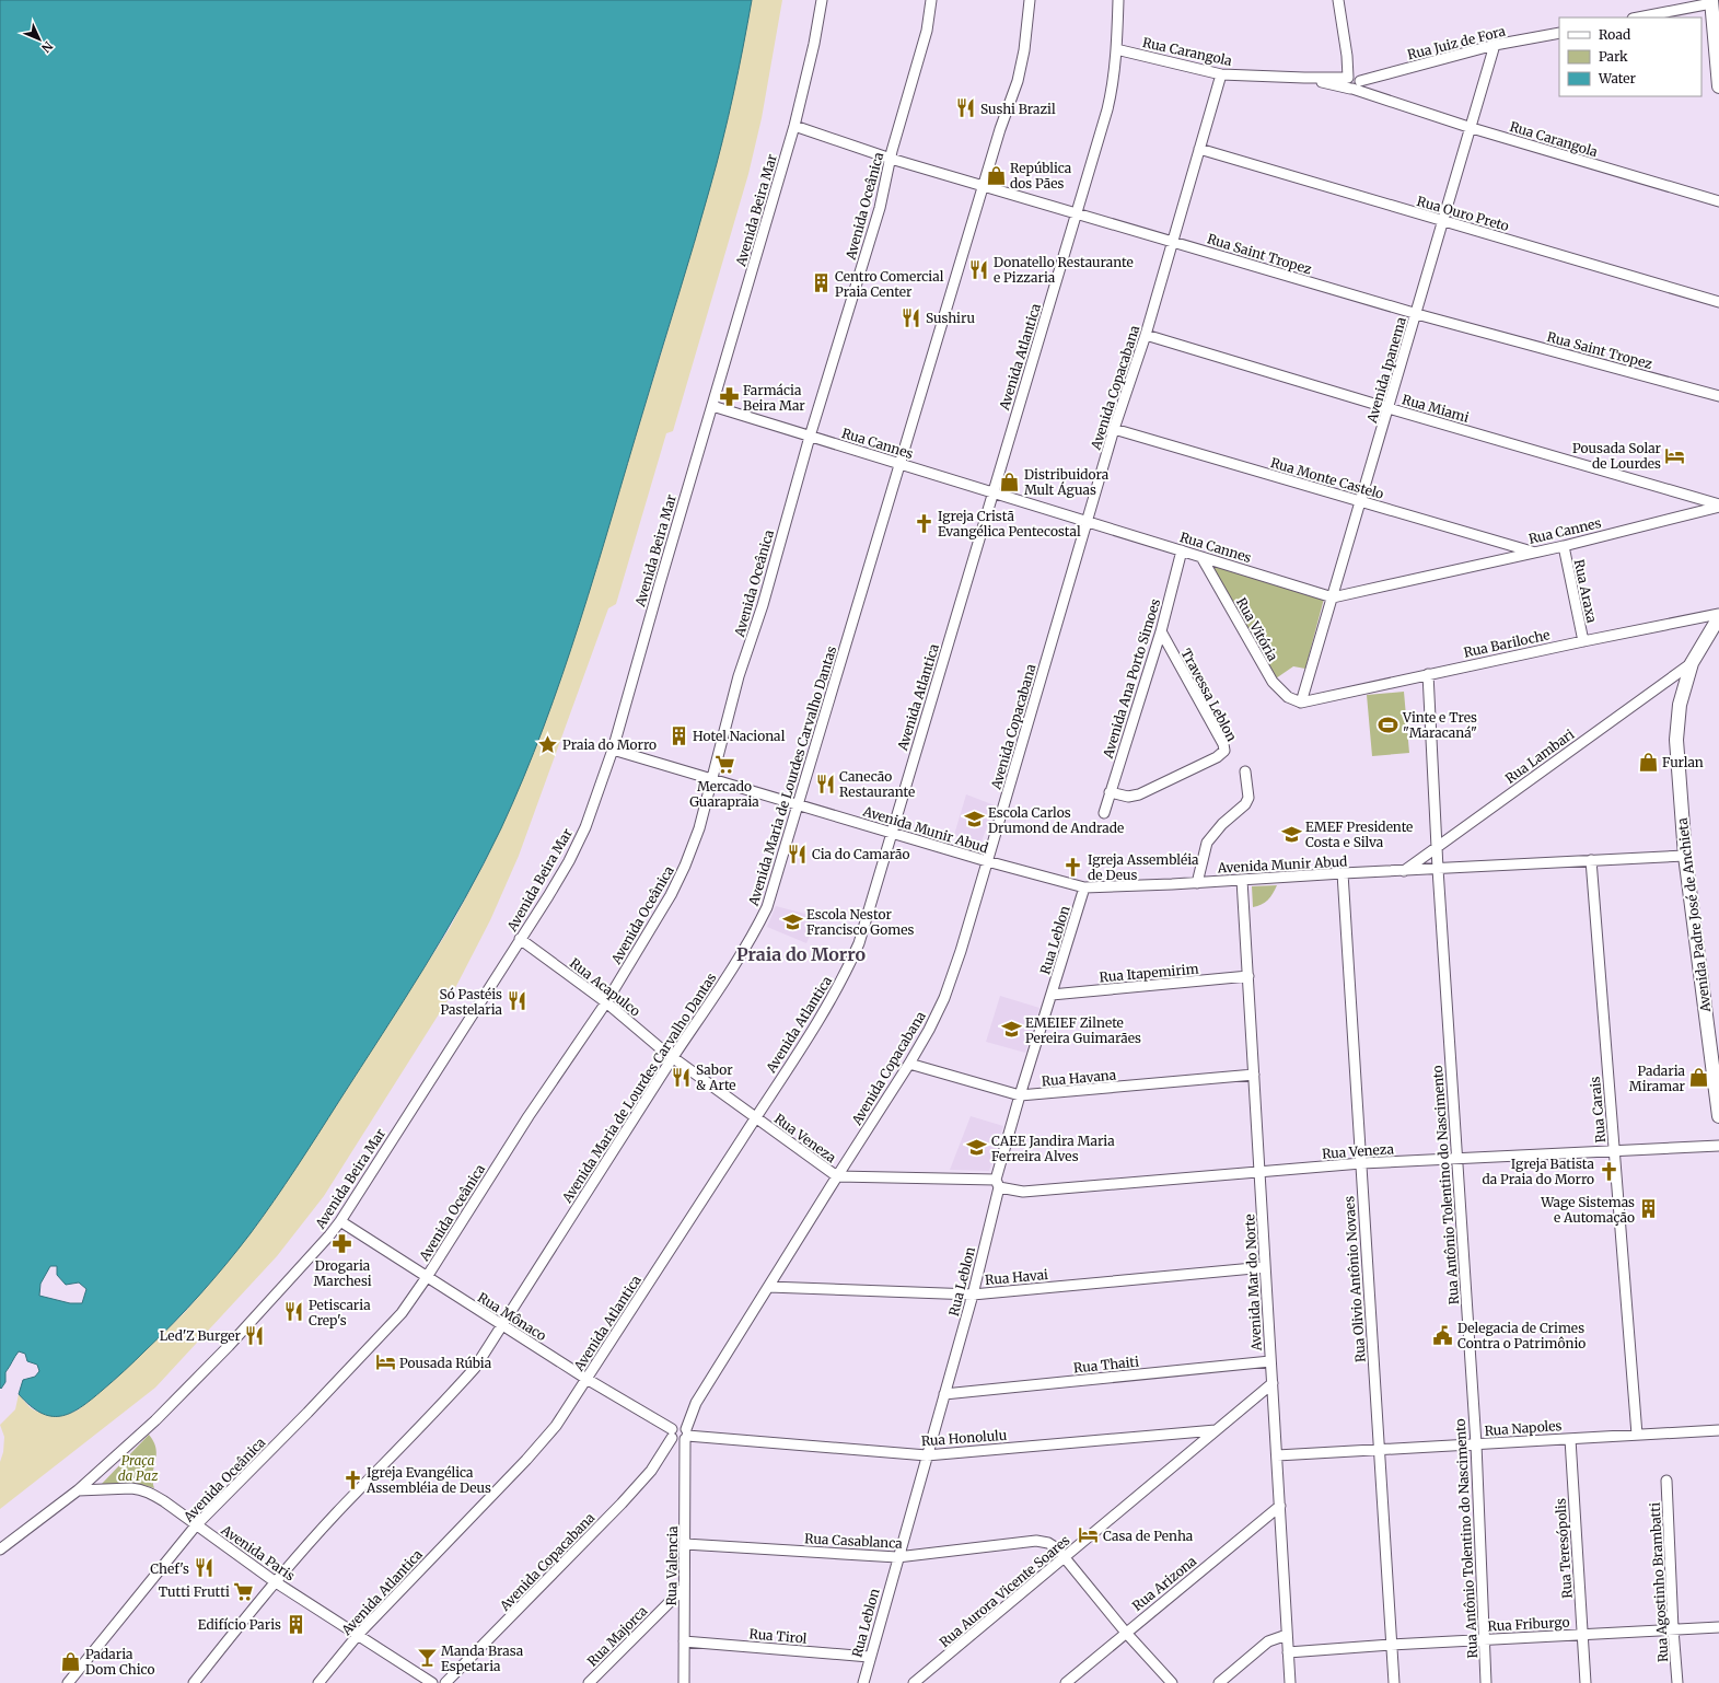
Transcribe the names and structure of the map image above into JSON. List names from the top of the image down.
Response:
{
  "streets": {
    "main road": ["Avenida Padre José de Anchieta"],
    "street": [
      "Rua Juiz de Fora",
      "Rua Carangola",
      "Avenida Oceânica",
      "Avenida Beira Mar",
      "Rua Ouro Preto",
      "Rua Saint Tropez",
      "Avenida Atlantica",
      "Avenida Ipanema",
      "Avenida Copacabana",
      "Rua Miami",
      "Rua Cannes",
      "Rua Monte Castelo",
      "Rua Araxa",
      "Rua Vitória",
      "Rua Bariloche",
      "Avenida Ana Porto Simoes",
      "Travessa Leblon",
      "Rua Lambari",
      "Avenida Maria de Lourdes Carvalho Dantas",
      "Avenida Munir Abud",
      "Rua Leblon",
      "Rua Itapemirim",
      "Rua Acapulco",
      "Rua Havana",
      "Rua Carais",
      "Rua Veneza",
      "Rua Antônio Tolentino do Nascimento",
      "Rua Havai",
      "Rua Olivio Antônio Novaes",
      "Avenida Mar do Norte",
      "Rua Mônaco",
      "Rua Thaiti",
      "Rua Napoles",
      "Rua Honolulu",
      "Rua Casablanca",
      "Rua Teresópolis",
      "Avenida Paris",
      "Rua Valencia",
      "Rua Agostinho Brambatti",
      "Rua Arizona",
      "Rua Aurora Vicente Soares",
      "Rua Friburgo",
      "Rua Majorca",
      "Rua Tirol"
    ]
  },
  "crossings": [
    ["Rua Juiz de Fora", "Rua Carangola"],
    ["Rua Juiz de Fora", "Avenida Ipanema"],
    ["Rua Carangola", "Avenida Atlantica"],
    ["Rua Carangola", "Avenida Ipanema"],
    ["Rua Carangola", "Avenida Copacabana"],
    ["Avenida Oceânica", "Rua Saint Tropez"],
    ["Avenida Oceânica", "Rua Cannes"],
    ["Avenida Oceânica", "Avenida Munir Abud"],
    ["Avenida Oceânica", "Rua Acapulco"],
    ["Avenida Oceânica", "Rua Mônaco"],
    ["Avenida Oceânica", "Avenida Paris"],
    ["Avenida Beira Mar", "Rua Saint Tropez"],
    ["Avenida Beira Mar", "Rua Cannes"],
    ["Avenida Beira Mar", "Avenida Munir Abud"],
    ["Avenida Beira Mar", "Rua Acapulco"],
    ["Avenida Beira Mar", "Rua Mônaco"],
    ["Avenida Beira Mar", "Avenida Paris"],
    ["Rua Ouro Preto", "Avenida Ipanema"],
    ["Rua Ouro Preto", "Avenida Copacabana"],
    ["Rua Saint Tropez", "Avenida Atlantica"],
    ["Rua Saint Tropez", "Avenida Ipanema"],
    ["Rua Saint Tropez", "Avenida Copacabana"],
    ["Rua Saint Tropez", "Avenida Maria de Lourdes Carvalho Dantas"],
    ["Avenida Atlantica", "Rua Cannes"],
    ["Avenida Atlantica", "Avenida Munir Abud"],
    ["Avenida Atlantica", "Rua Veneza"],
    ["Avenida Atlantica", "Rua Mônaco"],
    ["Avenida Atlantica", "Avenida Paris"],
    ["Avenida Ipanema", "Rua Miami"],
    ["Avenida Ipanema", "Rua Cannes"],
    ["Avenida Ipanema", "Rua Monte Castelo"],
    ["Avenida Ipanema", "Rua Vitória"],
    ["Avenida Ipanema", "Rua Bariloche"],
    ["Avenida Copacabana", "Rua Miami"],
    ["Avenida Copacabana", "Rua Cannes"],
    ["Avenida Copacabana", "Rua Monte Castelo"],
    ["Avenida Copacabana", "Avenida Munir Abud"],
    ["Avenida Copacabana", "Rua Havana"],
    ["Avenida Copacabana", "Rua Veneza"],
    ["Avenida Copacabana", "Rua Havai"],
    ["Avenida Copacabana", "Rua Mônaco"],
    ["Avenida Copacabana", "Rua Honolulu"],
    ["Avenida Copacabana", "Rua Valencia"],
    ["Rua Miami", "Rua Cannes"],
    ["Rua Cannes", "Rua Monte Castelo"],
    ["Rua Cannes", "Rua Araxa"],
    ["Rua Cannes", "Rua Vitória"],
    ["Rua Cannes", "Avenida Ana Porto Simoes"],
    ["Rua Cannes", "Avenida Maria de Lourdes Carvalho Dantas"],
    ["Rua Araxa", "Rua Bariloche"],
    ["Rua Vitória", "Rua Bariloche"],
    ["Rua Bariloche", "Rua Antônio Tolentino do Nascimento"],
    ["Avenida Ana Porto Simoes", "Travessa Leblon"],
    ["Rua Lambari", "Avenida Munir Abud"],
    ["Rua Lambari", "Avenida Padre José de Anchieta"],
    ["Rua Lambari", "Rua Antônio Tolentino do Nascimento"],
    ["Avenida Maria de Lourdes Carvalho Dantas", "Avenida Munir Abud"],
    ["Avenida Maria de Lourdes Carvalho Dantas", "Rua Acapulco"],
    ["Avenida Maria de Lourdes Carvalho Dantas", "Rua Veneza"],
    ["Avenida Maria de Lourdes Carvalho Dantas", "Rua Mônaco"],
    ["Avenida Maria de Lourdes Carvalho Dantas", "Avenida Paris"],
    ["Avenida Munir Abud", "Avenida Padre José de Anchieta"],
    ["Avenida Munir Abud", "Rua Leblon"],
    ["Avenida Munir Abud", "Rua Carais"],
    ["Avenida Munir Abud", "Rua Antônio Tolentino do Nascimento"],
    ["Avenida Munir Abud", "Rua Olivio Antônio Novaes"],
    ["Avenida Munir Abud", "Avenida Mar do Norte"],
    ["Rua Leblon", "Rua Itapemirim"],
    ["Rua Leblon", "Rua Havana"],
    ["Rua Leblon", "Rua Veneza"],
    ["Rua Leblon", "Rua Havai"],
    ["Rua Leblon", "Rua Thaiti"],
    ["Rua Leblon", "Rua Honolulu"],
    ["Rua Leblon", "Rua Casablanca"],
    ["Rua Leblon", "Rua Tirol"],
    ["Rua Itapemirim", "Avenida Mar do Norte"],
    ["Rua Acapulco", "Rua Veneza"],
    ["Rua Havana", "Avenida Mar do Norte"],
    ["Rua Carais", "Rua Veneza"],
    ["Rua Carais", "Rua Napoles"],
    ["Rua Veneza", "Rua Antônio Tolentino do Nascimento"],
    ["Rua Veneza", "Rua Olivio Antônio Novaes"],
    ["Rua Veneza", "Avenida Mar do Norte"],
    ["Rua Antônio Tolentino do Nascimento", "Rua Napoles"],
    ["Rua Antônio Tolentino do Nascimento", "Rua Friburgo"],
    ["Rua Havai", "Avenida Mar do Norte"],
    ["Rua Olivio Antônio Novaes", "Rua Napoles"],
    ["Rua Olivio Antônio Novaes", "Rua Friburgo"],
    ["Avenida Mar do Norte", "Rua Thaiti"],
    ["Avenida Mar do Norte", "Rua Napoles"],
    ["Avenida Mar do Norte", "Rua Arizona"],
    ["Avenida Mar do Norte", "Rua Aurora Vicente Soares"],
    ["Avenida Mar do Norte", "Rua Friburgo"],
    ["Rua Mônaco", "Rua Honolulu"],
    ["Rua Mônaco", "Rua Valencia"],
    ["Rua Napoles", "Rua Teresópolis"],
    ["Rua Honolulu", "Rua Valencia"],
    ["Rua Honolulu", "Rua Aurora Vicente Soares"],
    ["Rua Casablanca", "Rua Valencia"],
    ["Rua Casablanca", "Rua Arizona"],
    ["Rua Casablanca", "Rua Aurora Vicente Soares"],
    ["Rua Teresópolis", "Rua Friburgo"],
    ["Rua Valencia", "Rua Majorca"],
    ["Rua Valencia", "Rua Tirol"],
    ["Rua Agostinho Brambatti", "Rua Friburgo"]
  ],
  "districts": ["Praia do Morro"],
  "parks": ["Praça da Paz"],
  "places": {
    "restaurant": [
      "Sushi Brazil",
      "Donatello Restaurante e Pizzaria",
      "Sushiru",
      "Canecão Restaurante",
      "Cia do Camarão",
      "Só Pastéis Pastelaria",
      "Sabor & Arte",
      "Petiscaria Crep's",
      "Led'Z Burger",
      "Chef's"
    ],
    "shop": [
      "República dos Pães",
      "Distribuidora Mult Águas",
      "Furlan",
      "Padaria Miramar",
      "Padaria Dom Chico"
    ],
    "building": [
      "Centro Comercial Praia Center",
      "Hotel Nacional",
      "Wage Sistemas e Automação",
      "Edifício Paris"
    ],
    "pharmacy": ["Farmácia Beira Mar", "Drogaria Marchesi"],
    "hotel": ["Pousada Solar de Lourdes", "Pousada Rúbia", "Casa de Penha"],
    "church": [
      "Igreja Cristã Evangélica Pentecostal",
      "Igreja Assembléia de Deus",
      "Igreja Batista da Praia do Morro",
      "Igreja Evangélica Assembléia de Deus"
    ],
    "sports": ["Vinte e Tres \"Maracaná\""],
    "place": ["Praia do Morro"],
    "supermarket": ["Mercado Guarapraia", "Tutti Frutti"],
    "school or university": [
      "Escola Carlos Drumond de Andrade",
      "EMEF Presidente Costa e Silva",
      "Escola Nestor Francisco Gomes",
      "EMEIEF Zilnete Pereira Guimarães",
      "CAEE Jandira Maria Ferreira Alves"
    ],
    "public building": ["Delegacia de Crimes Contra o Patrimônio"],
    "bar": ["Manda Brasa Espetaria"]
  },
  "legend": ["Road", "Park", "Water"],
  "north": "bottom right"
}
